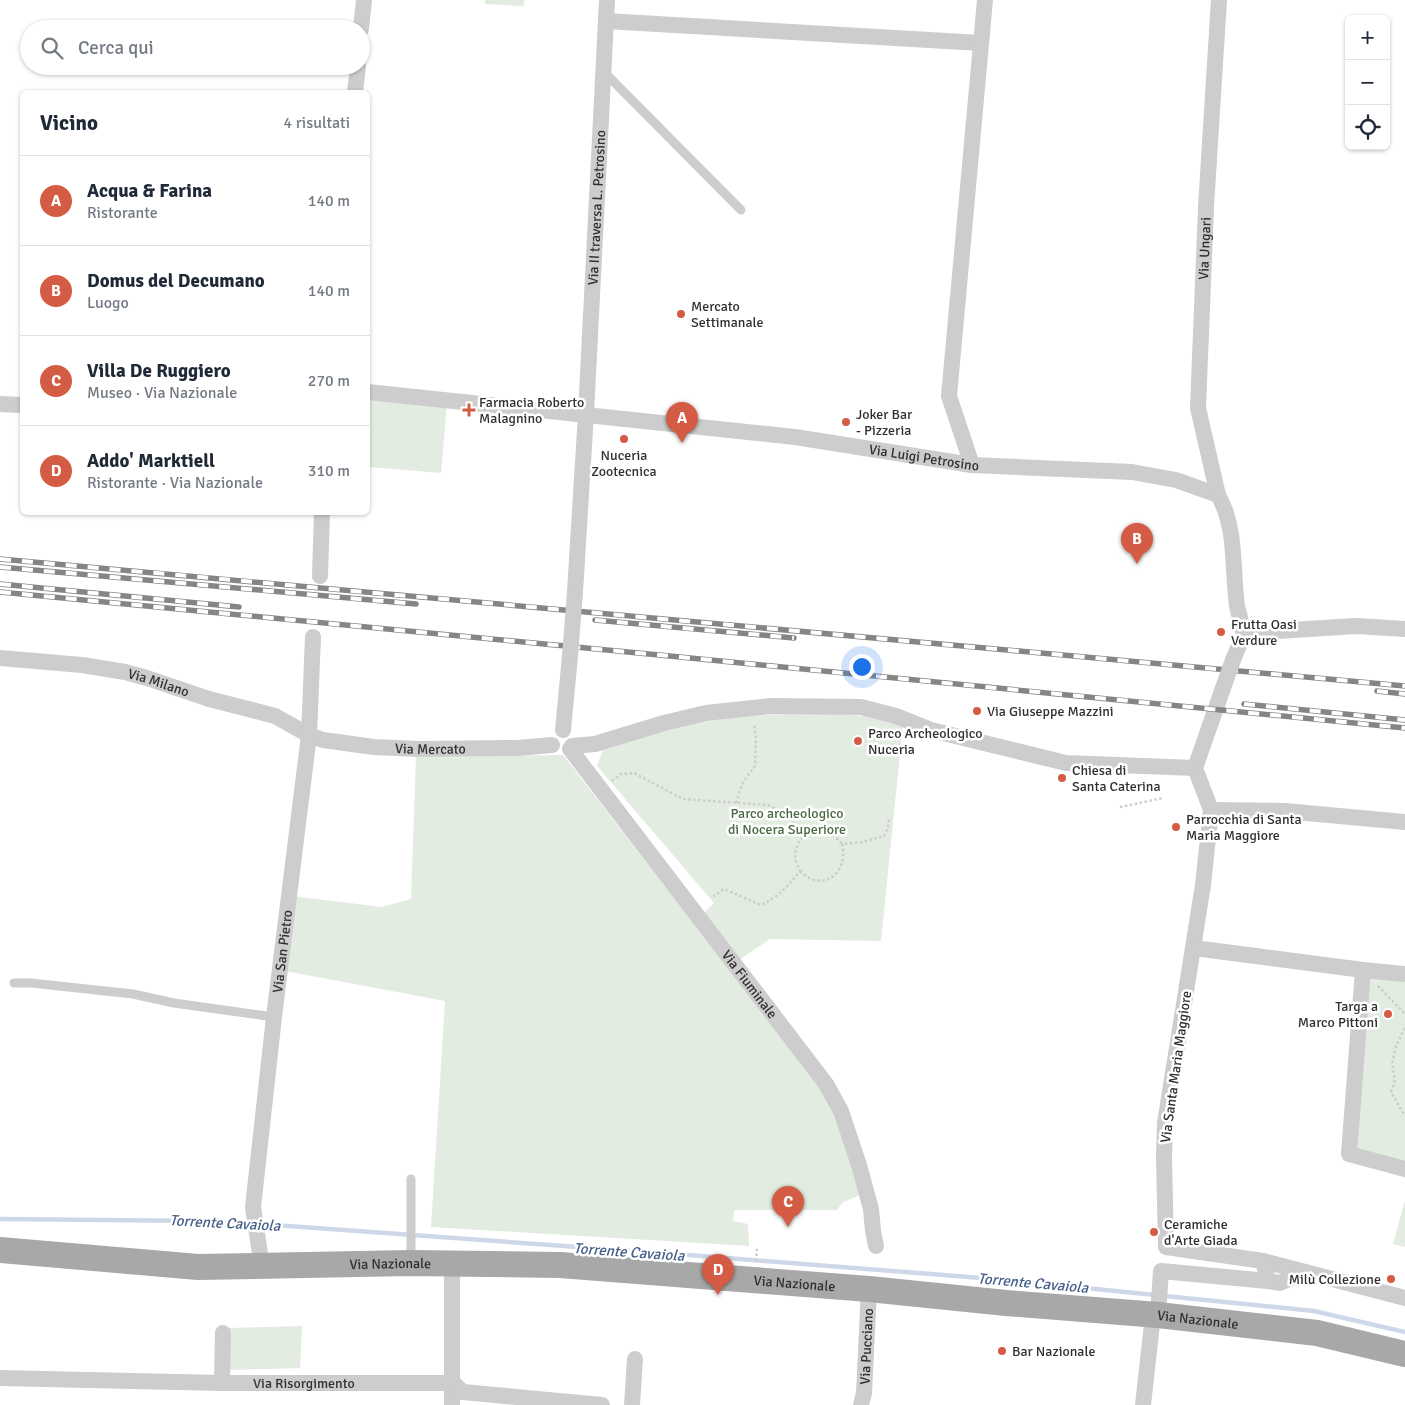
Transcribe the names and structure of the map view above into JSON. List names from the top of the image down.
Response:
{
  "streets": {
    "main road": ["Via Nazionale"],
    "street": [
      "Via II traversa L. Petrosino",
      "Via Ungari",
      "Via Luigi Petrosino",
      "Via Milano",
      "Via Mercato",
      "Via San Pietro",
      "Via Fiuminale",
      "Via Santa Maria Maggiore",
      "Via Pucciano",
      "Via Risorgimento"
    ]
  },
  "crossings": [
    ["Via II traversa L. Petrosino", "Via Luigi Petrosino"],
    ["Via II traversa L. Petrosino", "Via Mercato"],
    ["Via II traversa L. Petrosino", "Via Fiuminale"],
    ["Via Ungari", "Via Luigi Petrosino"],
    ["Via Milano", "Via Mercato"],
    ["Via Milano", "Via San Pietro"],
    ["Via Mercato", "Via San Pietro"],
    ["Via Mercato", "Via Fiuminale"],
    ["Via San Pietro", "Via Nazionale"],
    ["Via Nazionale", "Via Pucciano"]
  ],
  "water": ["Torrente Cavaiola"],
  "parks": ["Parco archeologico di Nocera Superiore"],
  "places": {
    "other": [
      "Mercato Settimanale",
      "Joker Bar - Pizzeria",
      "Nuceria Zootecnica",
      "Frutta Oasi Verdure",
      "Via Giuseppe Mazzini",
      "Parco Archeologico Nuceria",
      "Chiesa di Santa Caterina",
      "Parrocchia di Santa Maria Maggiore",
      "Targa a Marco Pittoni",
      "Ceramiche d'Arte Giada",
      "Milù Collezione",
      "Bar Nazionale"
    ],
    "health": ["Farmacia Roberto Malagnino"]
  },
  "page": {
    "map_buttons": ["+", "−"],
    "search": "Cerca qui",
    "heading": ["Vicino", "4 risultati"],
    "list": [
      {
        "mark": "A",
        "name": "Acqua & Farina",
        "note": "Ristorante",
        "value": "140 m"
      },
      {
        "mark": "B",
        "name": "Domus del Decumano",
        "note": "Luogo",
        "value": "140 m"
      },
      {
        "mark": "C",
        "name": "Villa De Ruggiero",
        "note": "Museo · Via Nazionale",
        "value": "270 m"
      },
      {
        "mark": "D",
        "name": "Addo' Marktiell",
        "note": "Ristorante · Via Nazionale",
        "value": "310 m"
      }
    ],
    "pins": [
      "A",
      "B",
      "C",
      "D"
    ]
  }
}
